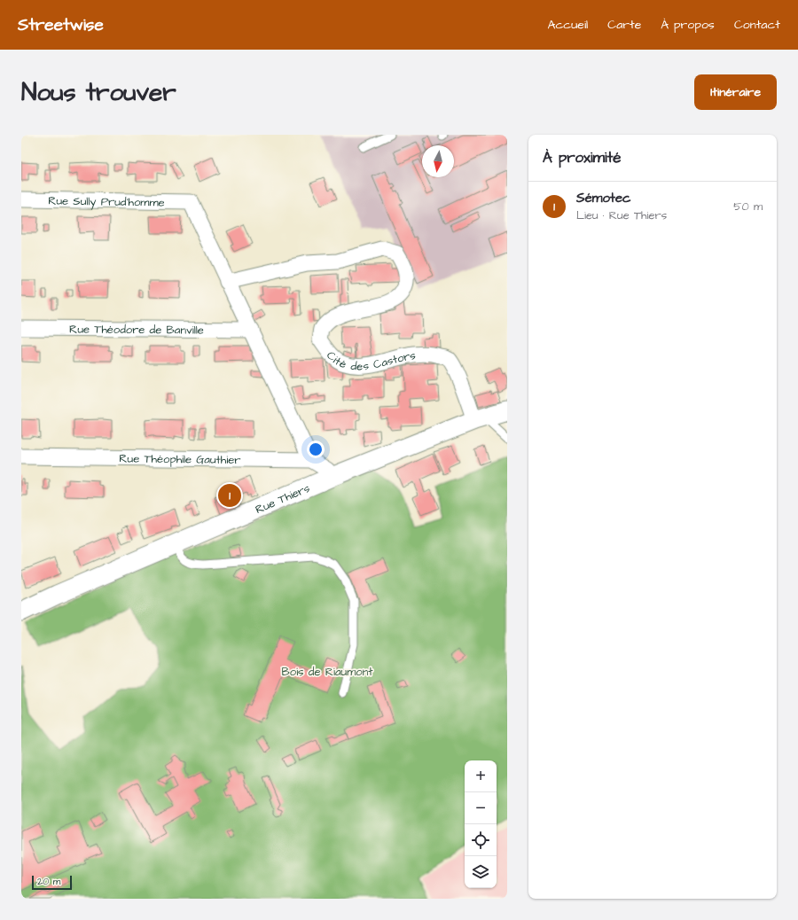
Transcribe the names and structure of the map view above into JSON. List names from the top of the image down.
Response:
{
  "streets": {
    "street": [
      "Rue Sully Prud'homme",
      "Rue Théodore de Banville",
      "Cité des Castors",
      "Rue Théophile Gauthier",
      "Rue Thiers"
    ]
  },
  "crossings": [
    ["Rue Sully Prud'homme", "Cité des Castors"],
    ["Cité des Castors", "Rue Thiers"]
  ],
  "parks": ["Bois de Riaumont"],
  "scale_bar": "20 m",
  "north": "bottom",
  "page": {
    "header": "Streetwise",
    "nav": [
      "Accueil",
      "Carte",
      "À propos",
      "Contact"
    ],
    "buttons": "Itinéraire",
    "title": "Nous trouver",
    "heading": "À proximité",
    "list": [
      {
        "mark": "1",
        "name": "Sémotec",
        "note": "Lieu · Rue Thiers",
        "value": "50 m"
      }
    ],
    "pins": "1",
    "map_buttons": ["+", "−"],
    "scale": "20 m"
  }
}
